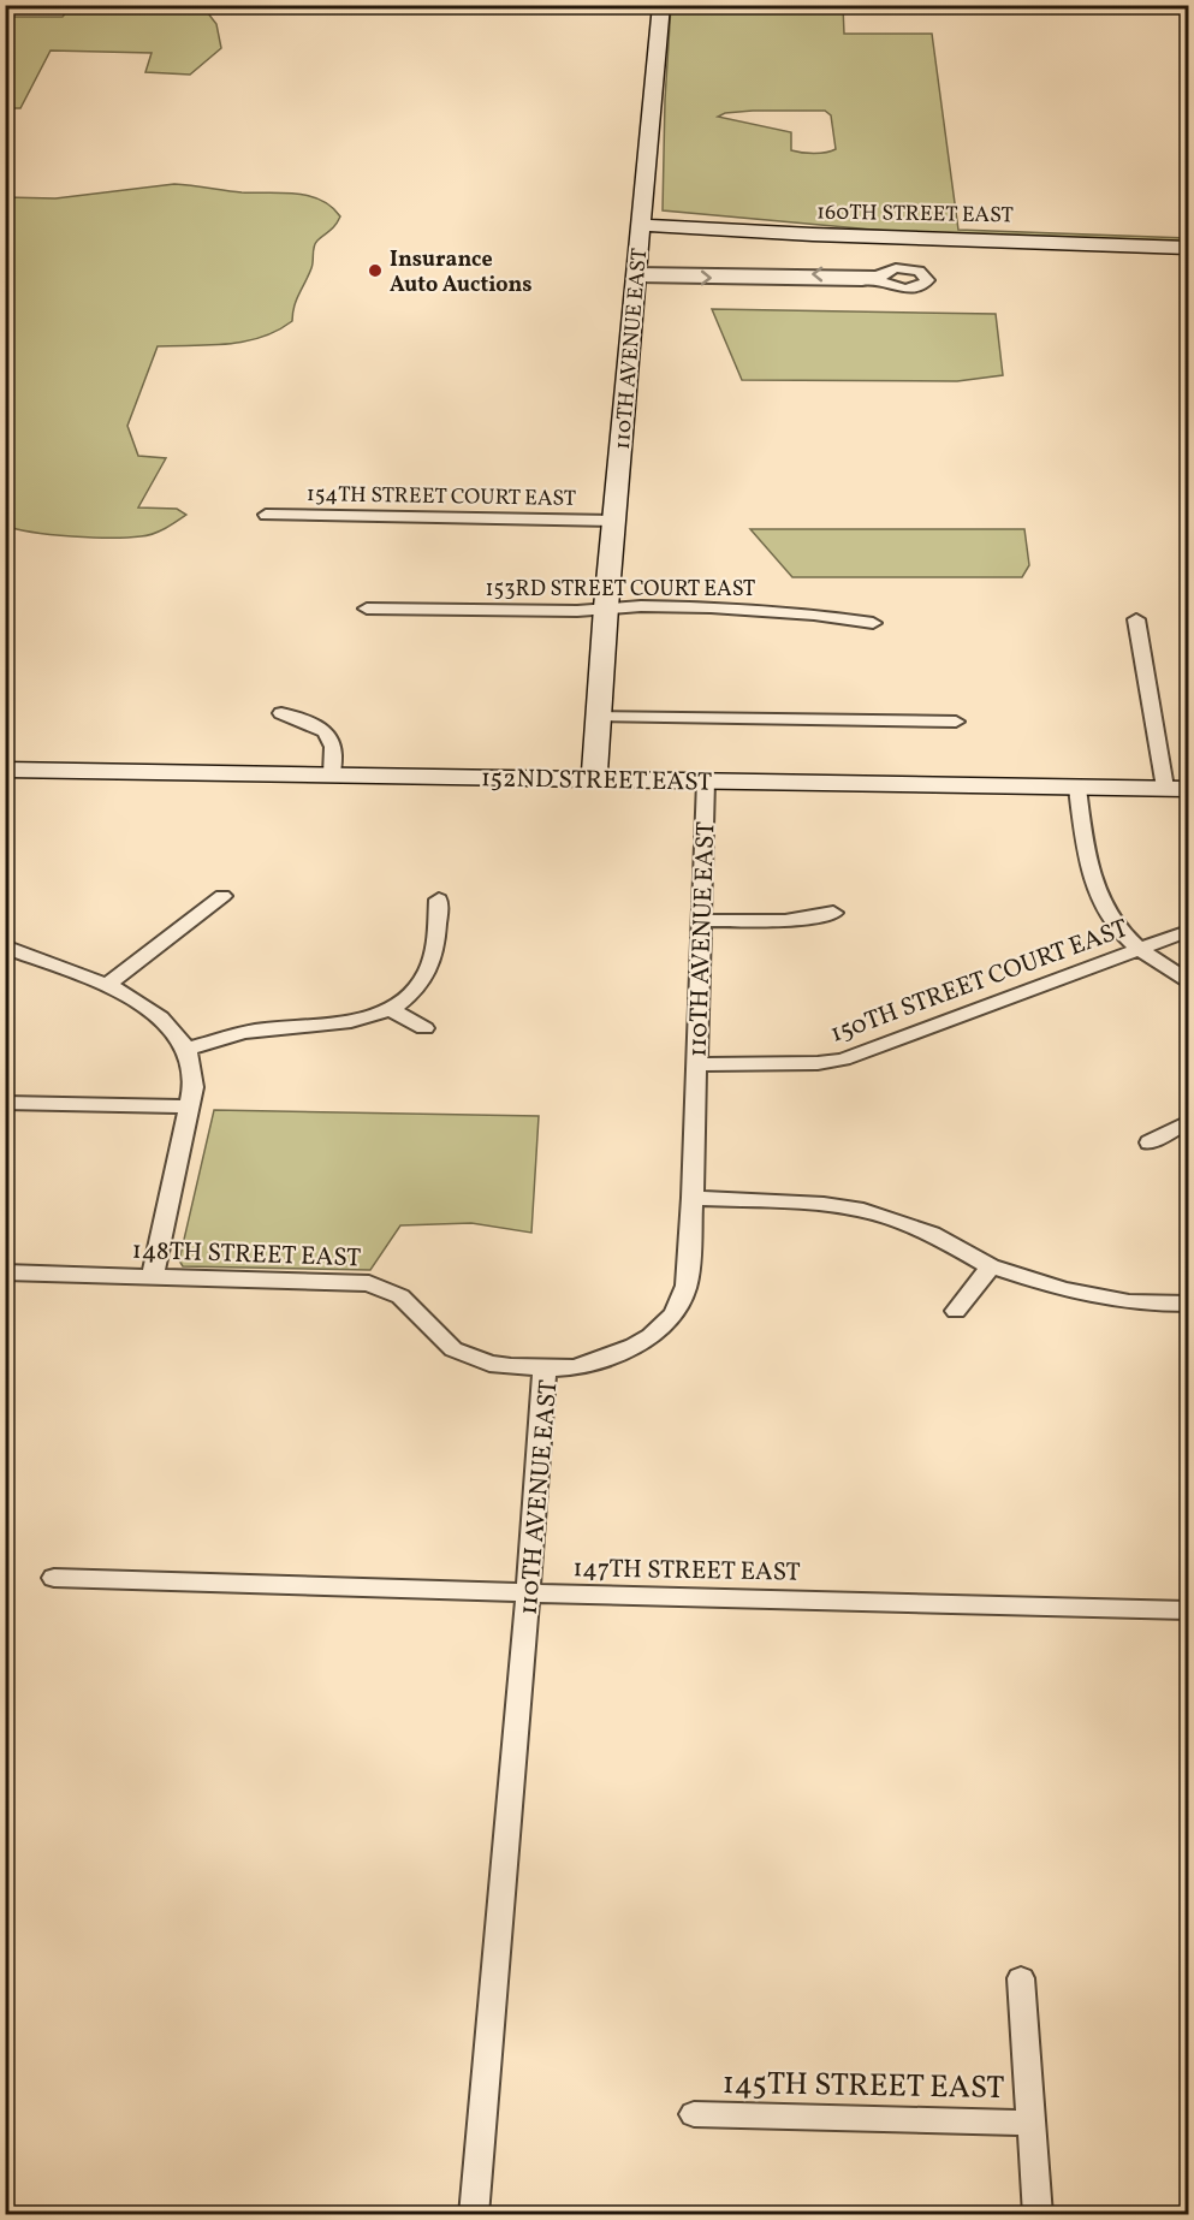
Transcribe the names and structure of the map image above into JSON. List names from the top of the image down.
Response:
{
  "streets": {
    "street": [
      "160TH STREET EAST",
      "110TH AVENUE EAST",
      "154TH STREET COURT EAST",
      "153RD STREET COURT EAST",
      "152ND STREET EAST",
      "150TH STREET COURT EAST",
      "148TH STREET EAST",
      "147TH STREET EAST",
      "145TH STREET EAST"
    ]
  },
  "crossings": [
    ["160TH STREET EAST", "110TH AVENUE EAST"],
    ["110TH AVENUE EAST", "154TH STREET COURT EAST"],
    ["110TH AVENUE EAST", "153RD STREET COURT EAST"],
    ["110TH AVENUE EAST", "152ND STREET EAST"],
    ["110TH AVENUE EAST", "150TH STREET COURT EAST"],
    ["110TH AVENUE EAST", "148TH STREET EAST"],
    ["110TH AVENUE EAST", "147TH STREET EAST"]
  ],
  "places": ["Insurance Auto Auctions"]
}
